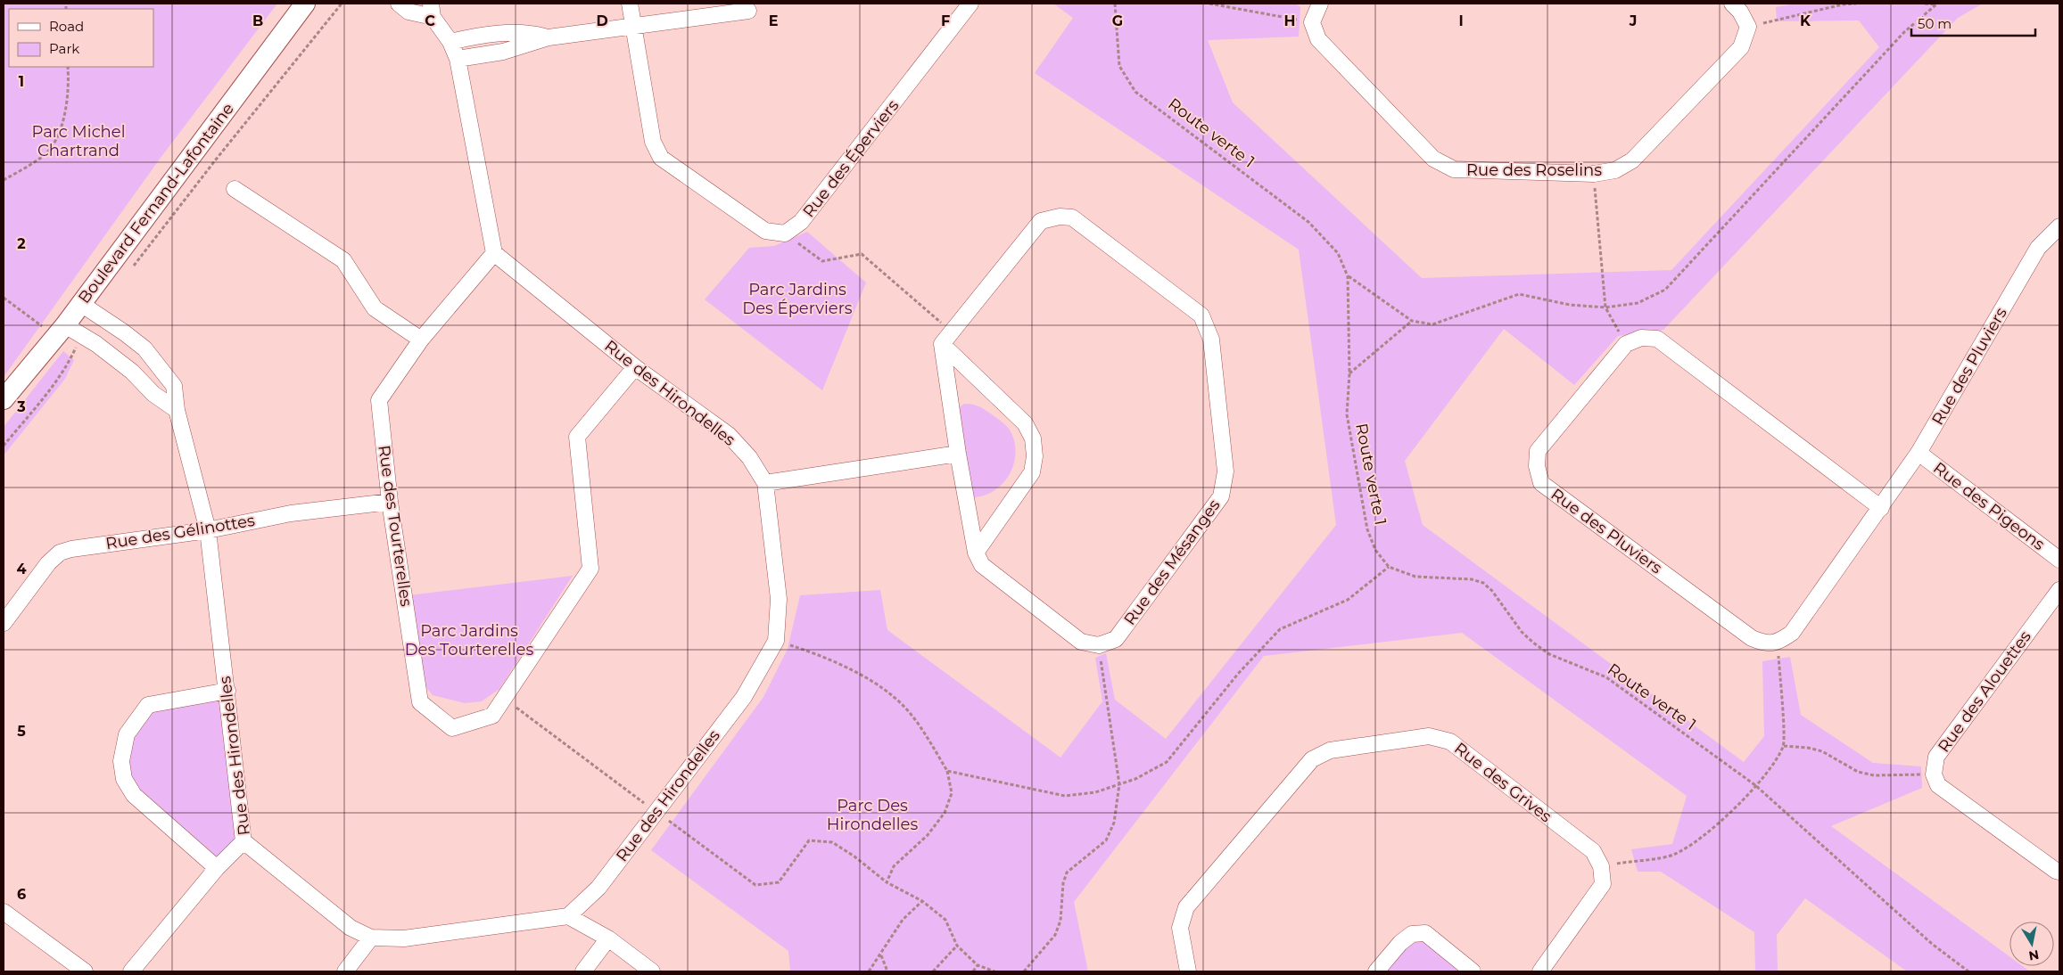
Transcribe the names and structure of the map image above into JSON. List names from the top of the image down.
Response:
{
  "streets": {
    "street": [
      "Rue des Éperviers",
      "Rue des Roselins",
      "Boulevard Fernand-Lafontaine",
      "Rue des Pluviers",
      "Rue des Hirondelles",
      "Rue des Pigeons",
      "Rue des Tourterelles",
      "Rue des Gélinottes",
      "Rue des Mésanges",
      "Rue des Alouettes",
      "Rue des Grives"
    ],
    "path": ["Route verte 1"]
  },
  "crossings": [
    ["Boulevard Fernand-Lafontaine", "Rue des Hirondelles"],
    ["Rue des Pluviers", "Rue des Pigeons"],
    ["Rue des Hirondelles", "Rue des Tourterelles"],
    ["Rue des Hirondelles", "Rue des Gélinottes"],
    ["Rue des Tourterelles", "Rue des Gélinottes"]
  ],
  "parks": [
    "Parc Michel Chartrand",
    "Parc Jardins Des Éperviers",
    "Parc Jardins Des Tourterelles",
    "Parc Des Hirondelles"
  ],
  "legend": ["Road", "Park"],
  "scale_bar": "50 m",
  "north": "bottom",
  "grid": {
    "columns": [
      "B",
      "C",
      "D",
      "E",
      "F",
      "G",
      "H",
      "I",
      "J",
      "K"
    ],
    "rows": [
      "1",
      "2",
      "3",
      "4",
      "5",
      "6"
    ]
  }
}
